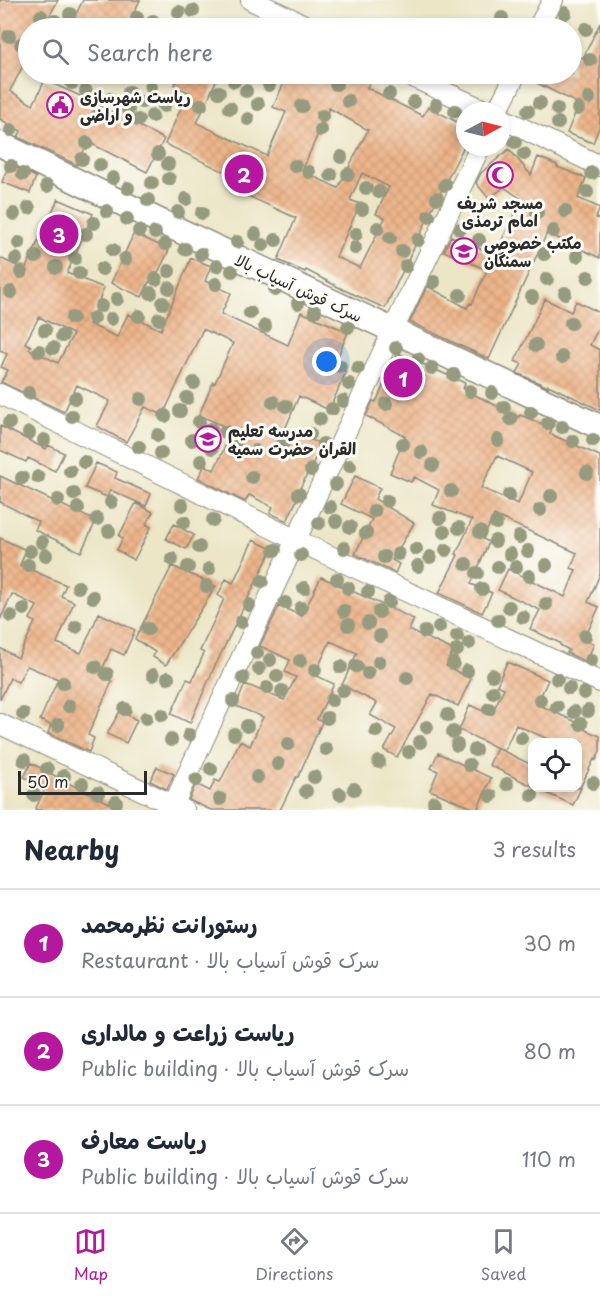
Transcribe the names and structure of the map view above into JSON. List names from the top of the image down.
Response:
{
  "streets": {
    "street": ["سرک قوش آسیاب بالا"]
  },
  "places": {
    "public building": ["ریاست شهرسازی و اراضی"],
    "mosque": ["مسجد شریف امام ترمذی"],
    "school or university": ["مکتب خصوصی سمنگان", "مدرسه تعلیم القران حضرت سمیه"]
  },
  "scale_bar": "50 m",
  "north": "right",
  "page": {
    "search": "Search here",
    "pins": ["2", "3", "1"],
    "scale": "50 m",
    "heading": ["Nearby", "3 results"],
    "list": [
      {
        "mark": "1",
        "name": "رستورانت نظرمحمد",
        "note": "Restaurant · سرک قوش آسیاب بالا",
        "value": "30 m"
      },
      {
        "mark": "2",
        "name": "ریاست زراعت و مالداری",
        "note": "Public building · سرک قوش آسیاب بالا",
        "value": "80 m"
      },
      {
        "mark": "3",
        "name": "ریاست معارف",
        "note": "Public building · سرک قوش آسیاب بالا",
        "value": "110 m"
      }
    ],
    "nav": ["Map", "Directions", "Saved"]
  }
}
